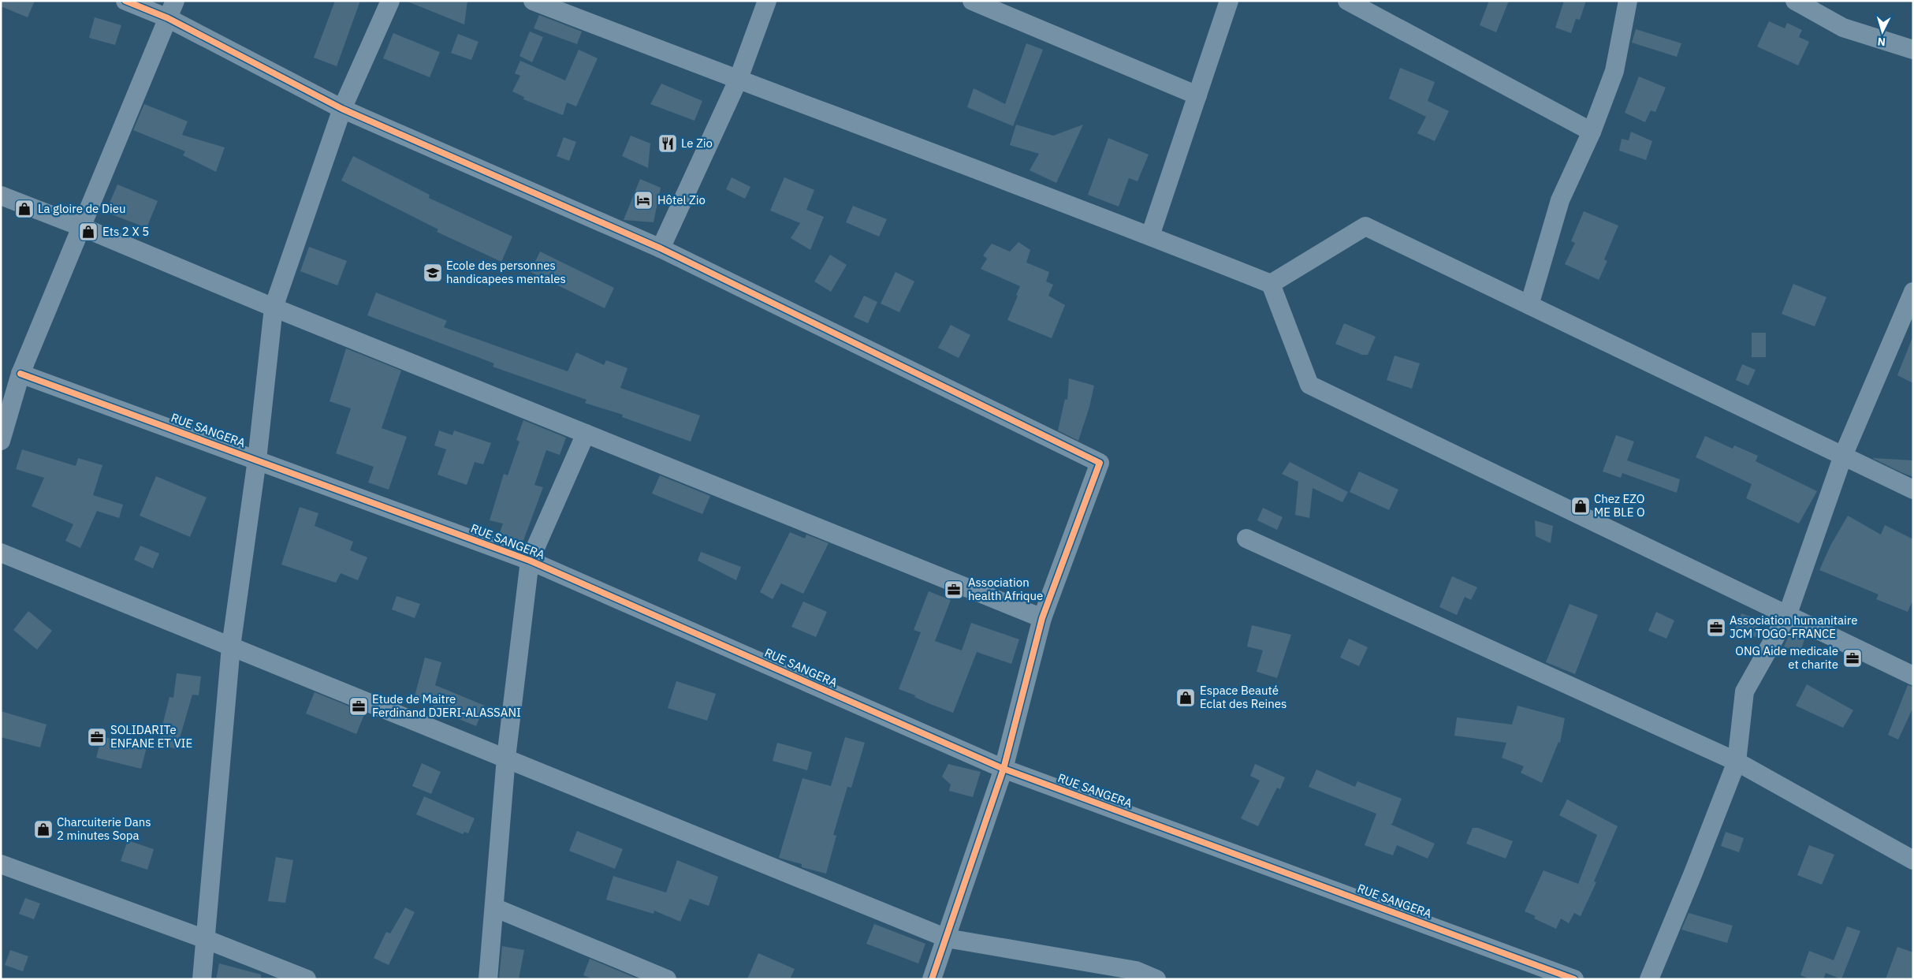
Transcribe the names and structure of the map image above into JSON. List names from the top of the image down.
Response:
{
  "streets": {
    "street": ["RUE SANGERA"]
  },
  "places": {
    "restaurant": ["Le Zio"],
    "hotel": ["Hôtel Zio"],
    "shop": [
      "La gloire de Dieu",
      "Ets 2 X 5",
      "Chez EZO ME BLE O",
      "Espace Beauté Eclat des Reines",
      "Charcuiterie Dans 2 minutes Sopa"
    ],
    "school or university": ["Ecole des personnes handicapees mentales"],
    "office": [
      "Association health Afrique",
      "Association humanitaire JCM TOGO-FRANCE",
      "ONG Aide medicale et charite",
      "Etude de Maitre Ferdinand DJERI-ALASSANI",
      "SOLIDARITe ENFANE ET VIE"
    ]
  },
  "north": "bottom"
}
